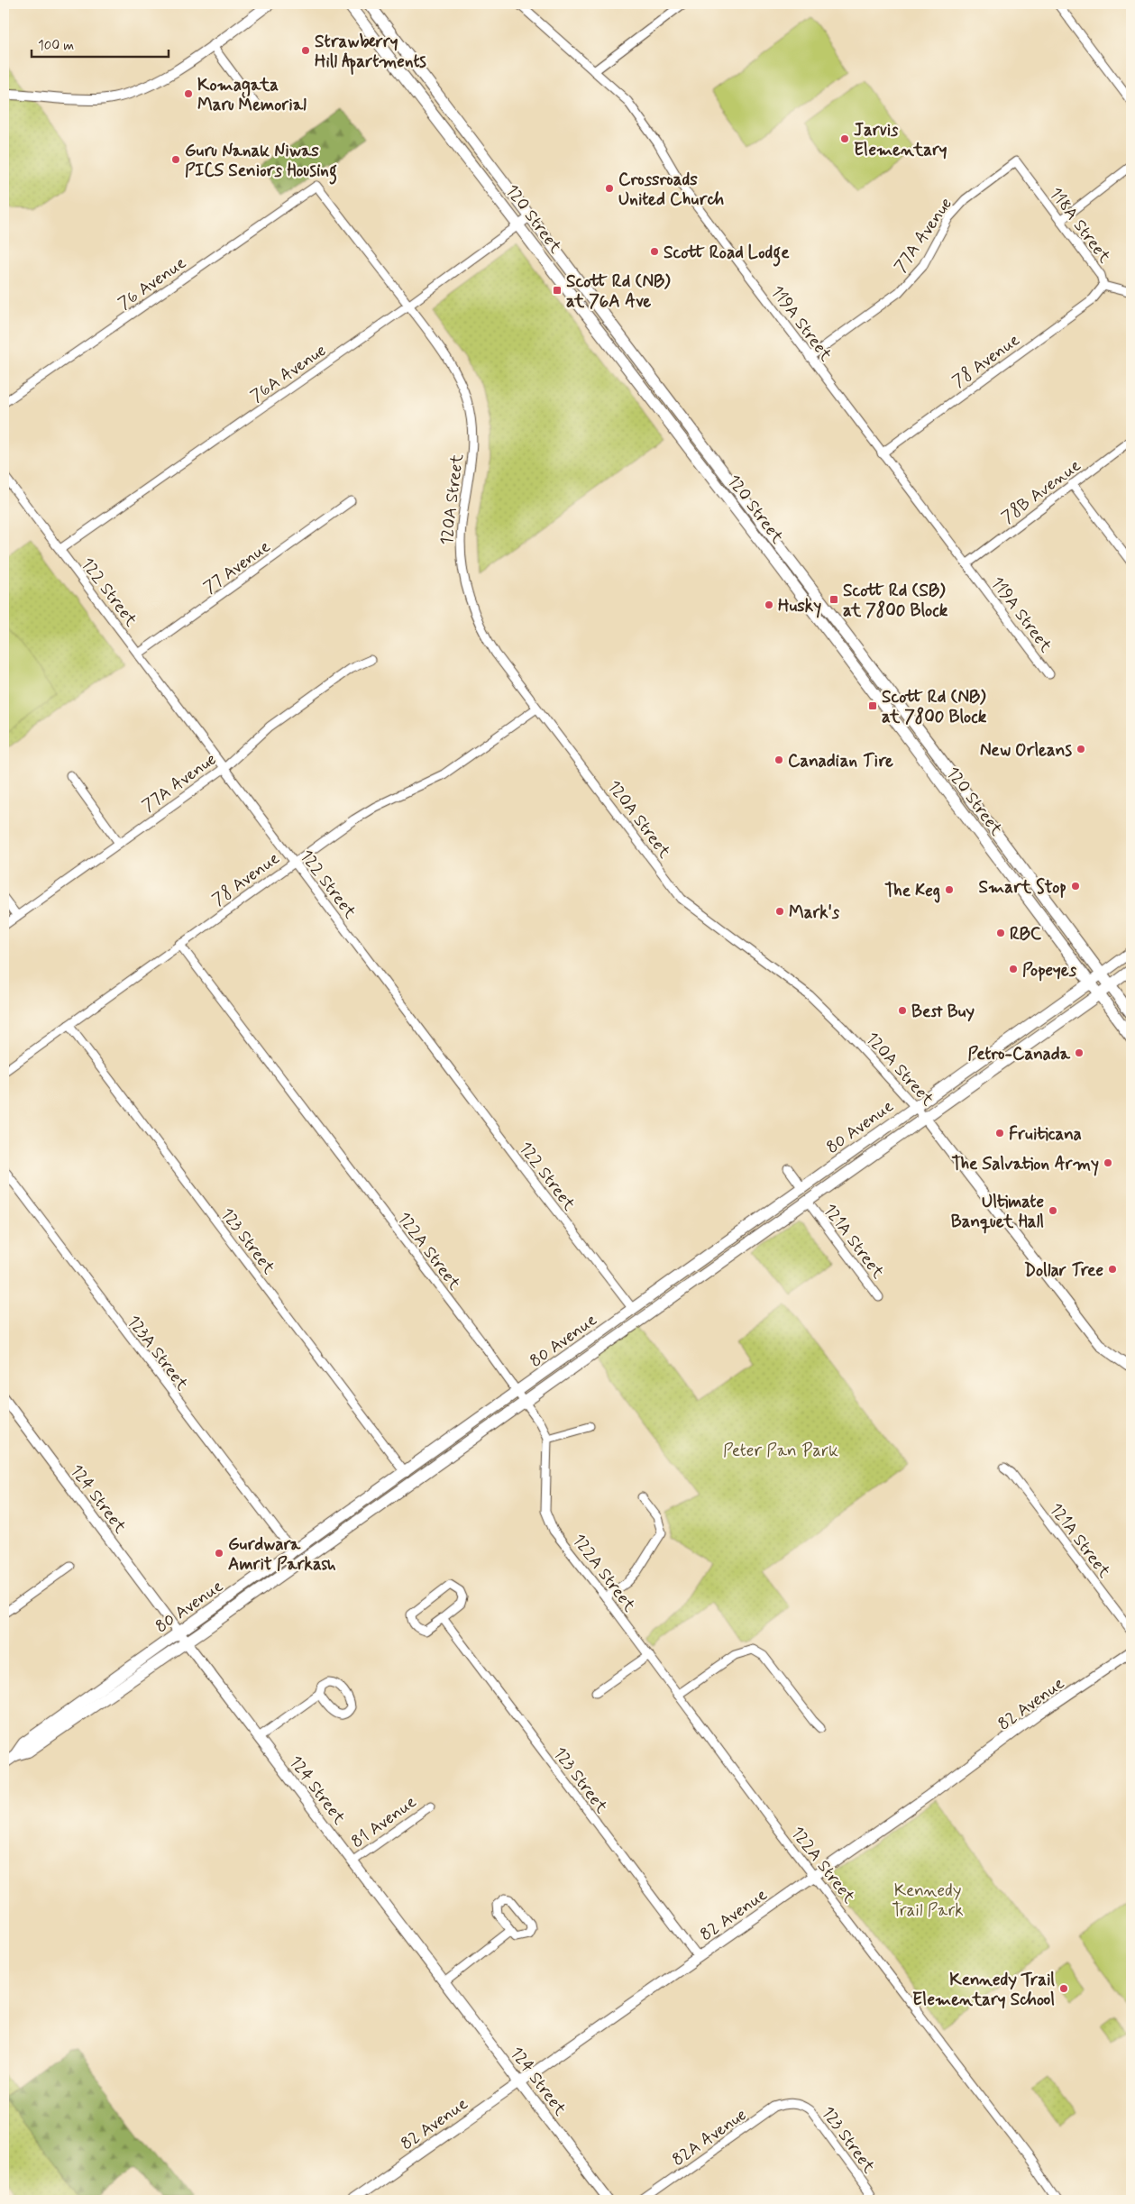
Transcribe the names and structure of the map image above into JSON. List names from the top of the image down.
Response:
{
  "streets": {
    "main road": ["120 Street", "80 Avenue"],
    "street": [
      "118A Street",
      "77A Avenue",
      "76 Avenue",
      "119A Street",
      "78 Avenue",
      "76A Avenue",
      "78B Avenue",
      "120A Street",
      "77 Avenue",
      "122 Street",
      "123 Street",
      "121A Street",
      "122A Street",
      "123A Street",
      "124 Street",
      "82 Avenue",
      "81 Avenue",
      "82A Avenue"
    ]
  },
  "crossings": [
    ["120 Street", "76A Avenue"],
    ["120 Street", "80 Avenue"],
    ["118A Street", "77A Avenue"],
    ["118A Street", "78 Avenue"],
    ["77A Avenue", "119A Street"],
    ["77A Avenue", "122 Street"],
    ["76 Avenue", "120A Street"],
    ["119A Street", "78 Avenue"],
    ["119A Street", "78B Avenue"],
    ["78 Avenue", "120A Street"],
    ["78 Avenue", "122 Street"],
    ["78 Avenue", "123 Street"],
    ["78 Avenue", "122A Street"],
    ["76A Avenue", "120A Street"],
    ["76A Avenue", "122 Street"],
    ["120A Street", "80 Avenue"],
    ["77 Avenue", "122 Street"],
    ["122 Street", "80 Avenue"],
    ["80 Avenue", "123 Street"],
    ["80 Avenue", "121A Street"],
    ["80 Avenue", "122A Street"],
    ["80 Avenue", "123A Street"],
    ["80 Avenue", "124 Street"],
    ["123 Street", "82 Avenue"],
    ["123 Street", "82A Avenue"],
    ["122A Street", "82 Avenue"],
    ["124 Street", "82 Avenue"],
    ["124 Street", "81 Avenue"]
  ],
  "parks": ["Peter Pan Park", "Kennedy Trail Park"],
  "places": {
    "other": [
      "Strawberry Hill Apartments",
      "Komagata Maru Memorial",
      "Jarvis Elementary",
      "Guru Nanak Niwas PICS Seniors Housing",
      "Crossroads United Church",
      "Scott Road Lodge",
      "Husky",
      "New Orleans",
      "Canadian Tire",
      "Smart Stop",
      "The Keg",
      "Mark's",
      "RBC",
      "Popeyes",
      "Best Buy",
      "Petro-Canada",
      "Fruiticana",
      "The Salvation Army",
      "Ultimate Banquet Hall",
      "Dollar Tree",
      "Gurdwara Amrit Parkash",
      "Kennedy Trail Elementary School"
    ],
    "transit": ["Scott Rd (NB) at 76A Ave", "Scott Rd (SB) at 7800 Block", "Scott Rd (NB) at 7800 Block"]
  },
  "scale_bar": "100 m"
}
